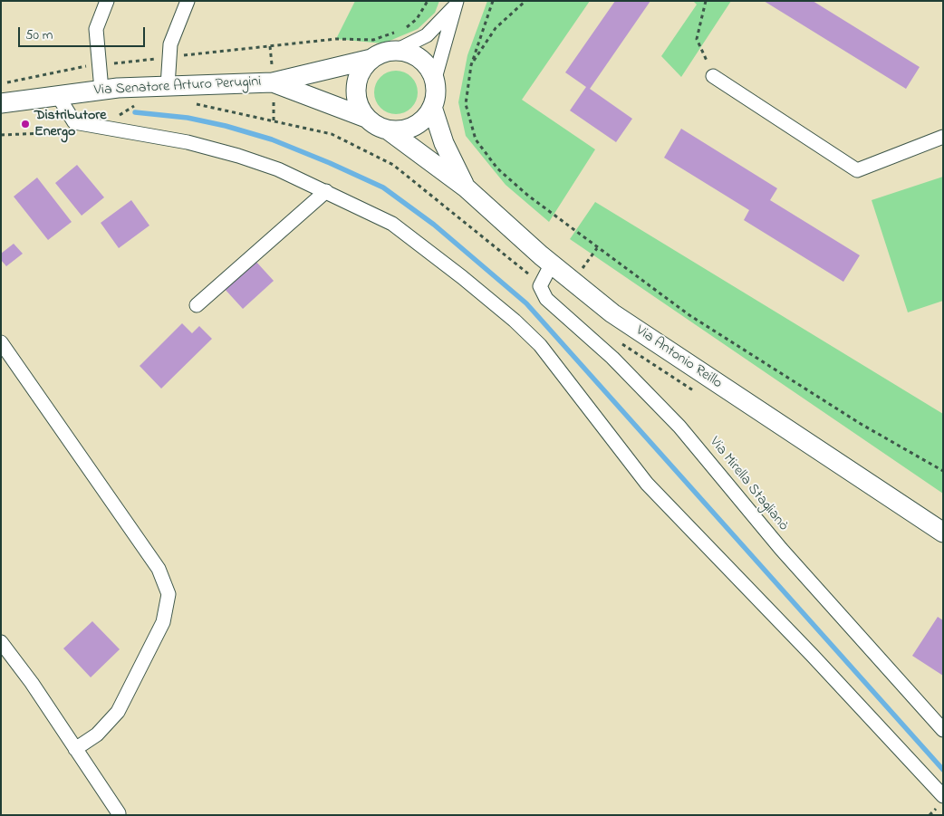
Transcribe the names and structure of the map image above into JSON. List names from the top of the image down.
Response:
{
  "streets": {
    "main road": ["Via Senatore Arturo Perugini", "Via Antonio Reillo"],
    "street": ["Via Mirella Staglianò"]
  },
  "crossings": [
    ["Via Senatore Arturo Perugini", "Via Antonio Reillo"]
  ],
  "places": ["Distributore Energo"],
  "scale_bar": "50 m"
}
